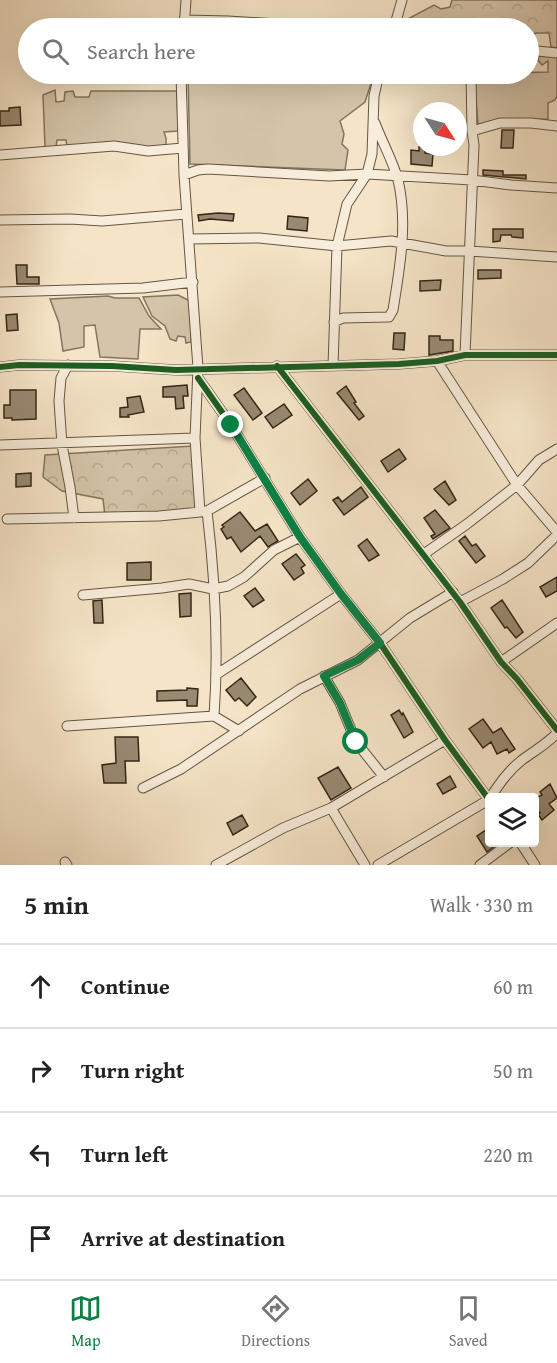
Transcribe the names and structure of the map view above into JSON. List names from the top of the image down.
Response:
{
  "north": "bottom right",
  "page": {
    "search": "Search here",
    "heading": ["5 min", "Walk · 330 m"],
    "list": [
      ["Continue", "60 m"],
      ["Turn right", "50 m"],
      ["Turn left", "220 m"],
      "Arrive at destination"
    ],
    "nav": ["Map", "Directions", "Saved"]
  }
}
